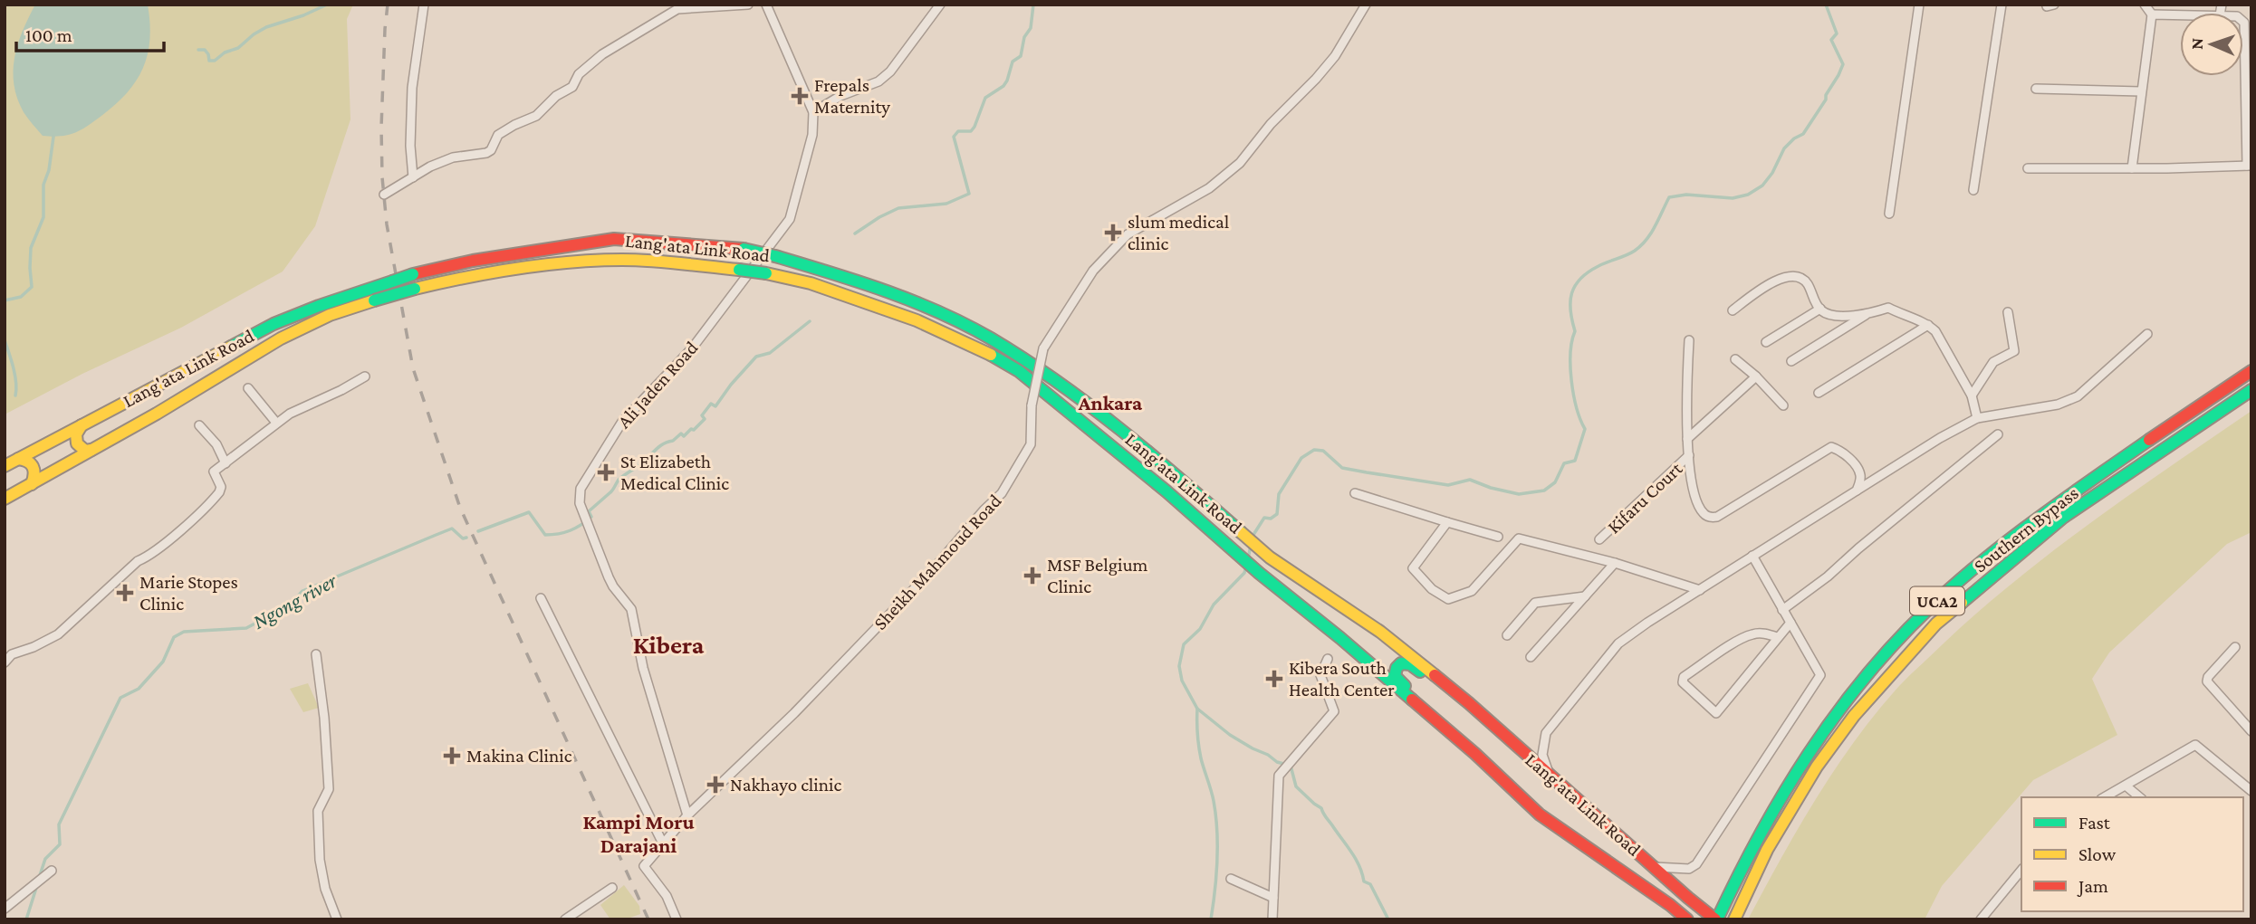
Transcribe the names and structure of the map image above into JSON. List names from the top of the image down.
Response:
{
  "streets": {
    "main road": ["Lang'ata Link Road", "Southern Bypass", "UCA2"],
    "street": ["Ali Jaden Road", "Kifaru Court", "Sheikh Mahmoud Road"]
  },
  "crossings": [
    ["Lang'ata Link Road", "Southern Bypass"],
    ["Ali Jaden Road", "Sheikh Mahmoud Road"]
  ],
  "districts": ["Ankara", "Kibera", "Kampi Moru Darajani"],
  "water": ["Ngong river"],
  "places": {
    "health": [
      "Frepals Maternity",
      "slum medical clinic",
      "St Elizabeth Medical Clinic",
      "MSF Belgium Clinic",
      "Marie Stopes Clinic",
      "Kibera South Health Center",
      "Makina Clinic",
      "Nakhayo clinic"
    ]
  },
  "legend": ["Fast", "Slow", "Jam"],
  "scale_bar": "100 m",
  "north": "left"
}
